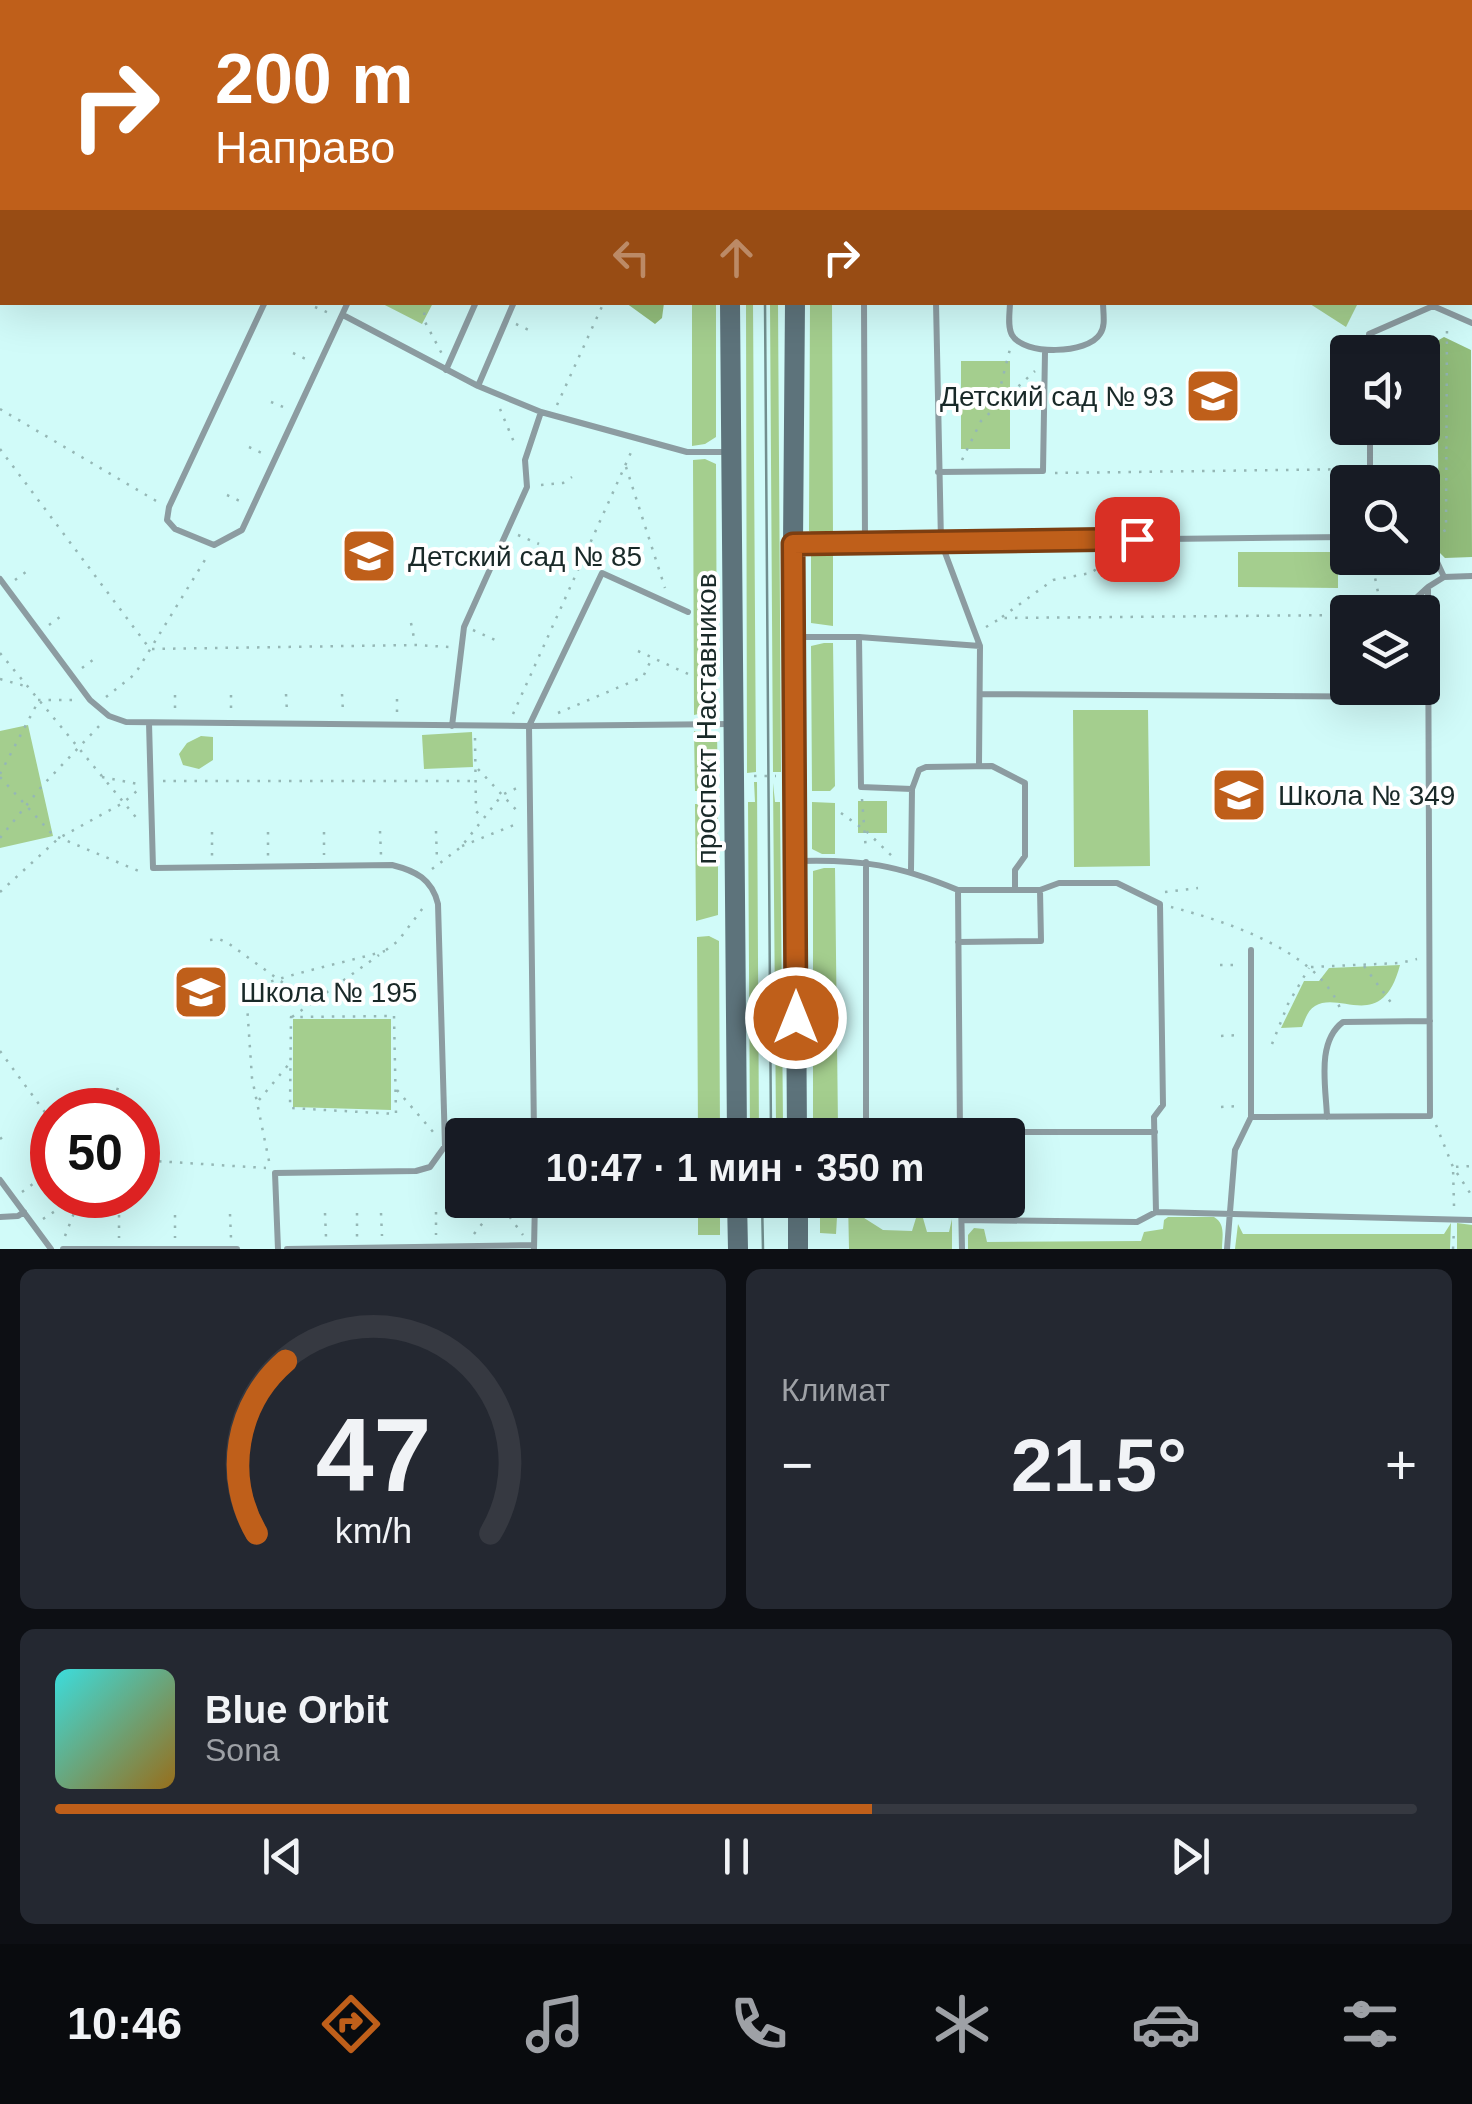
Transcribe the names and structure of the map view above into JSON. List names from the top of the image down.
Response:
{
  "streets": {
    "main road": ["проспект Наставников"]
  },
  "places": {
    "school or university": [
      "Детский сад № 93",
      "Детский сад № 85",
      "Школа № 349",
      "Школа № 195"
    ]
  },
  "page": {
    "turn": ["200 m", "Направо"],
    "limit": "50",
    "trip": "10:47 · 1 мин · 350 m",
    "tile": "Климат",
    "heat": ["−", "21.5°", "+"],
    "song": ["Blue Orbit", "Sona"],
    "tabs": "10:46",
    "gauge": ["47", "km/h"]
  }
}
